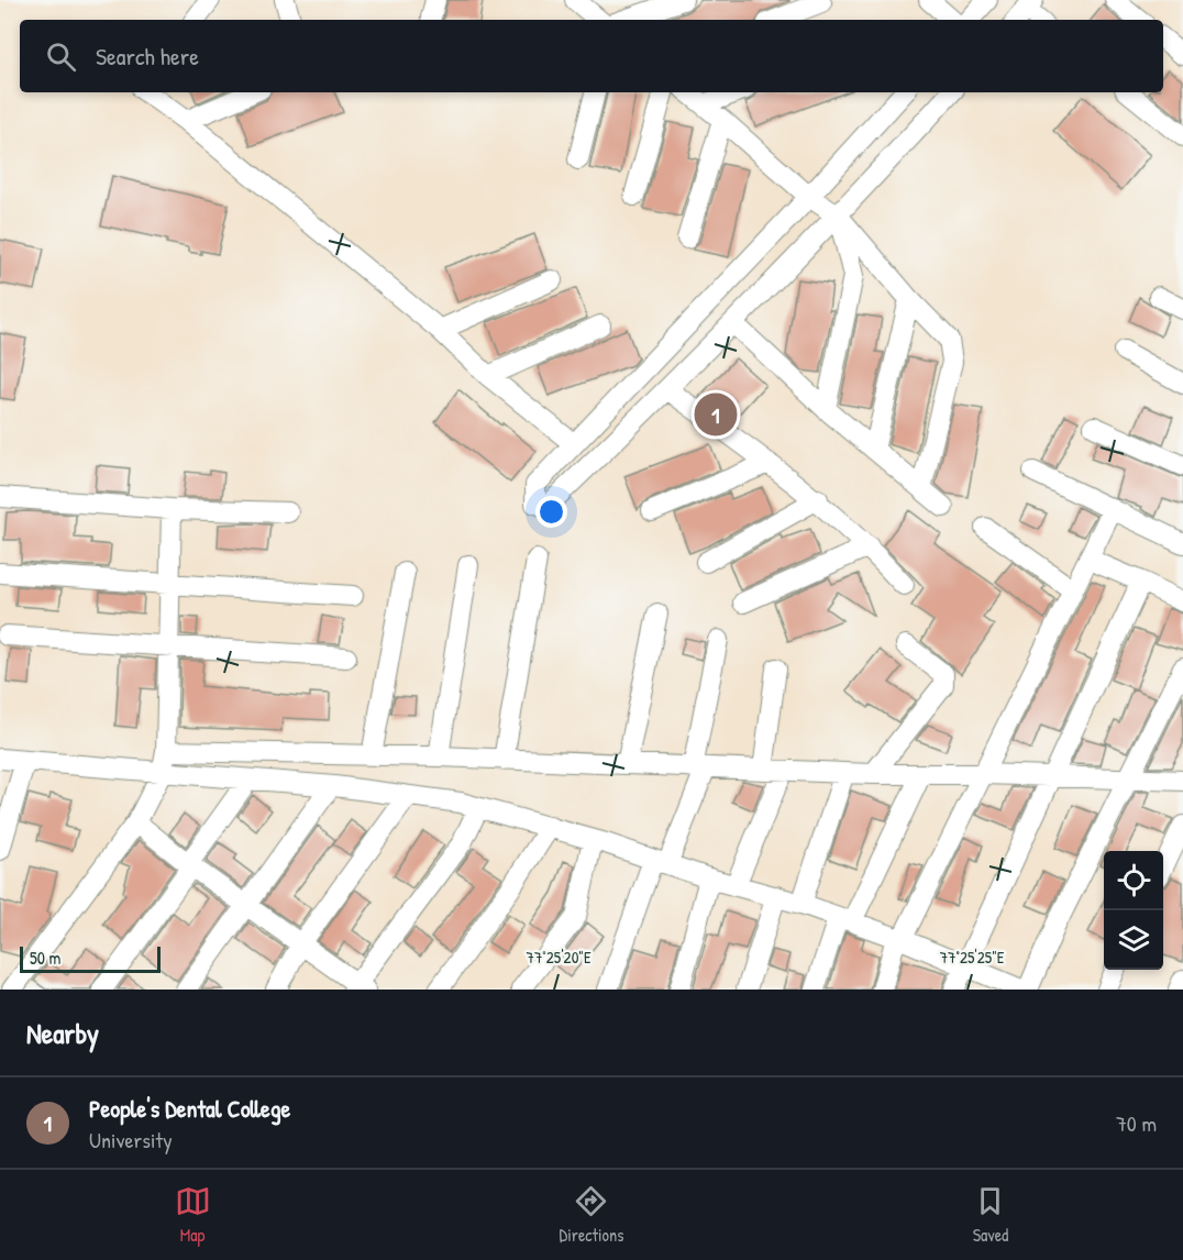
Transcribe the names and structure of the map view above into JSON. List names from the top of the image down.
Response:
{
  "scale_bar": "50 m",
  "page": {
    "search": "Search here",
    "pins": "1",
    "scale": "50 m",
    "heading": "Nearby",
    "list": [
      {
        "mark": "1",
        "name": "People's Dental College",
        "note": "University",
        "value": "70 m"
      }
    ],
    "nav": ["Map", "Directions", "Saved"]
  },
  "coordinates": ["77°25'20\"E", "77°25'25\"E"]
}
